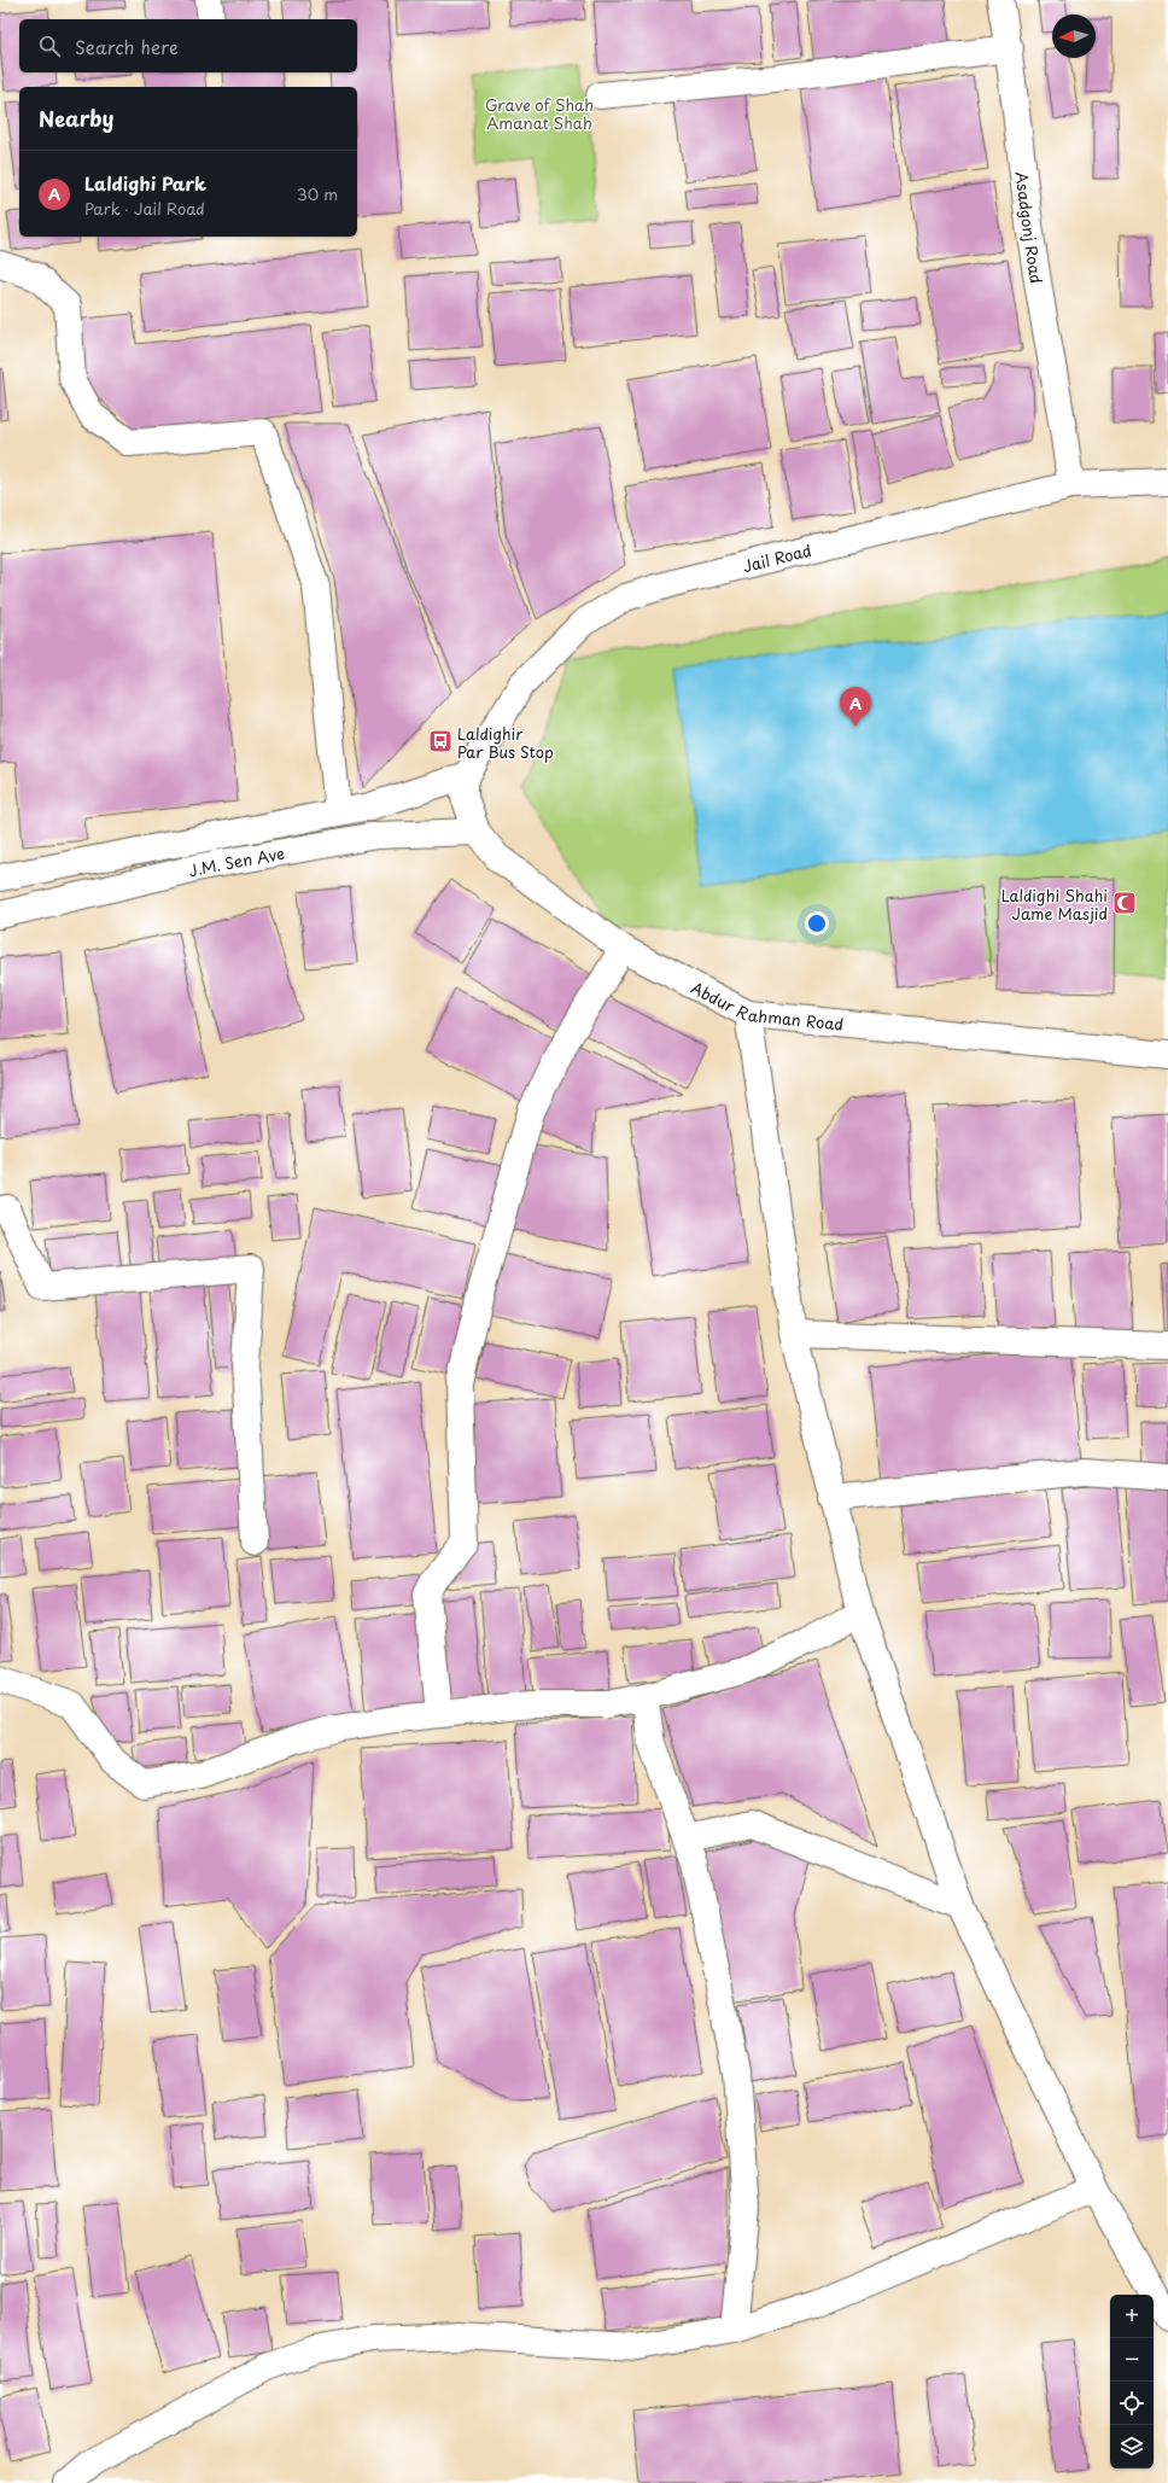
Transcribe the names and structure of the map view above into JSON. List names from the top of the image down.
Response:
{
  "streets": {
    "street": [
      "Asadgonj Road",
      "Jail Road",
      "J.M. Sen Ave",
      "Abdur Rahman Road"
    ]
  },
  "crossings": [
    ["Asadgonj Road", "Jail Road"],
    ["Jail Road", "J.M. Sen Ave"],
    ["Jail Road", "Abdur Rahman Road"],
    ["J.M. Sen Ave", "Abdur Rahman Road"]
  ],
  "parks": ["Grave of Shah Amanat Shah"],
  "places": {
    "bus stop": ["Laldighir Par Bus Stop"],
    "mosque": ["Laldighi Shahi Jame Masjid"]
  },
  "north": "left",
  "page": {
    "search": "Search here",
    "heading": "Nearby",
    "list": [
      {
        "mark": "A",
        "name": "Laldighi Park",
        "note": "Park · Jail Road",
        "value": "30 m"
      }
    ],
    "pins": "A",
    "map_buttons": ["+", "−"]
  }
}
